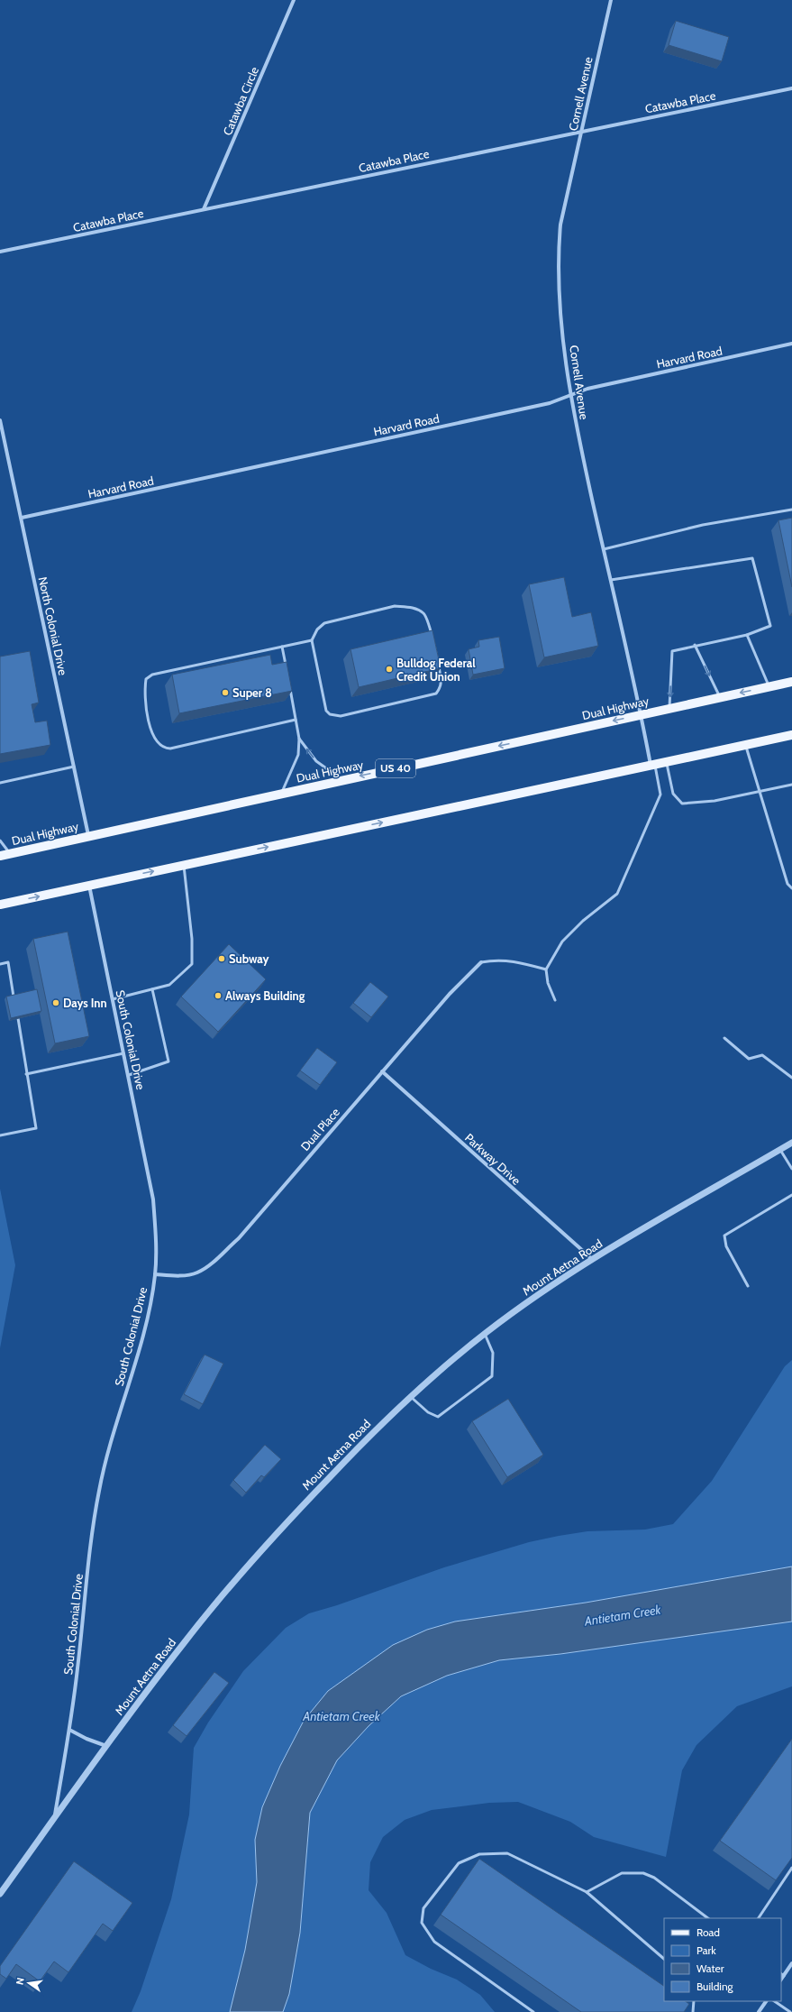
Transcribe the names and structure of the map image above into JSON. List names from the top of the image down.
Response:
{
  "streets": {
    "main road": ["Dual Highway", "US 40"],
    "street": [
      "Cornell Avenue",
      "Catawba Circle",
      "Catawba Place",
      "Harvard Road",
      "North Colonial Drive",
      "South Colonial Drive",
      "Dual Place",
      "Parkway Drive",
      "Mount Aetna Road"
    ]
  },
  "crossings": [
    ["Cornell Avenue", "Catawba Place"],
    ["Cornell Avenue", "Harvard Road"],
    ["Cornell Avenue", "Dual Highway"],
    ["Catawba Circle", "Catawba Place"],
    ["Harvard Road", "North Colonial Drive"],
    ["North Colonial Drive", "Dual Highway"],
    ["South Colonial Drive", "Dual Place"],
    ["South Colonial Drive", "Mount Aetna Road"],
    ["Dual Place", "Parkway Drive"],
    ["Parkway Drive", "Mount Aetna Road"]
  ],
  "water": ["Antietam Creek"],
  "places": [
    "Bulldog Federal Credit Union",
    "Super 8",
    "Subway",
    "Always Building",
    "Days Inn"
  ],
  "legend": [
    "Road",
    "Park",
    "Water",
    "Building"
  ],
  "north": "left"
}
